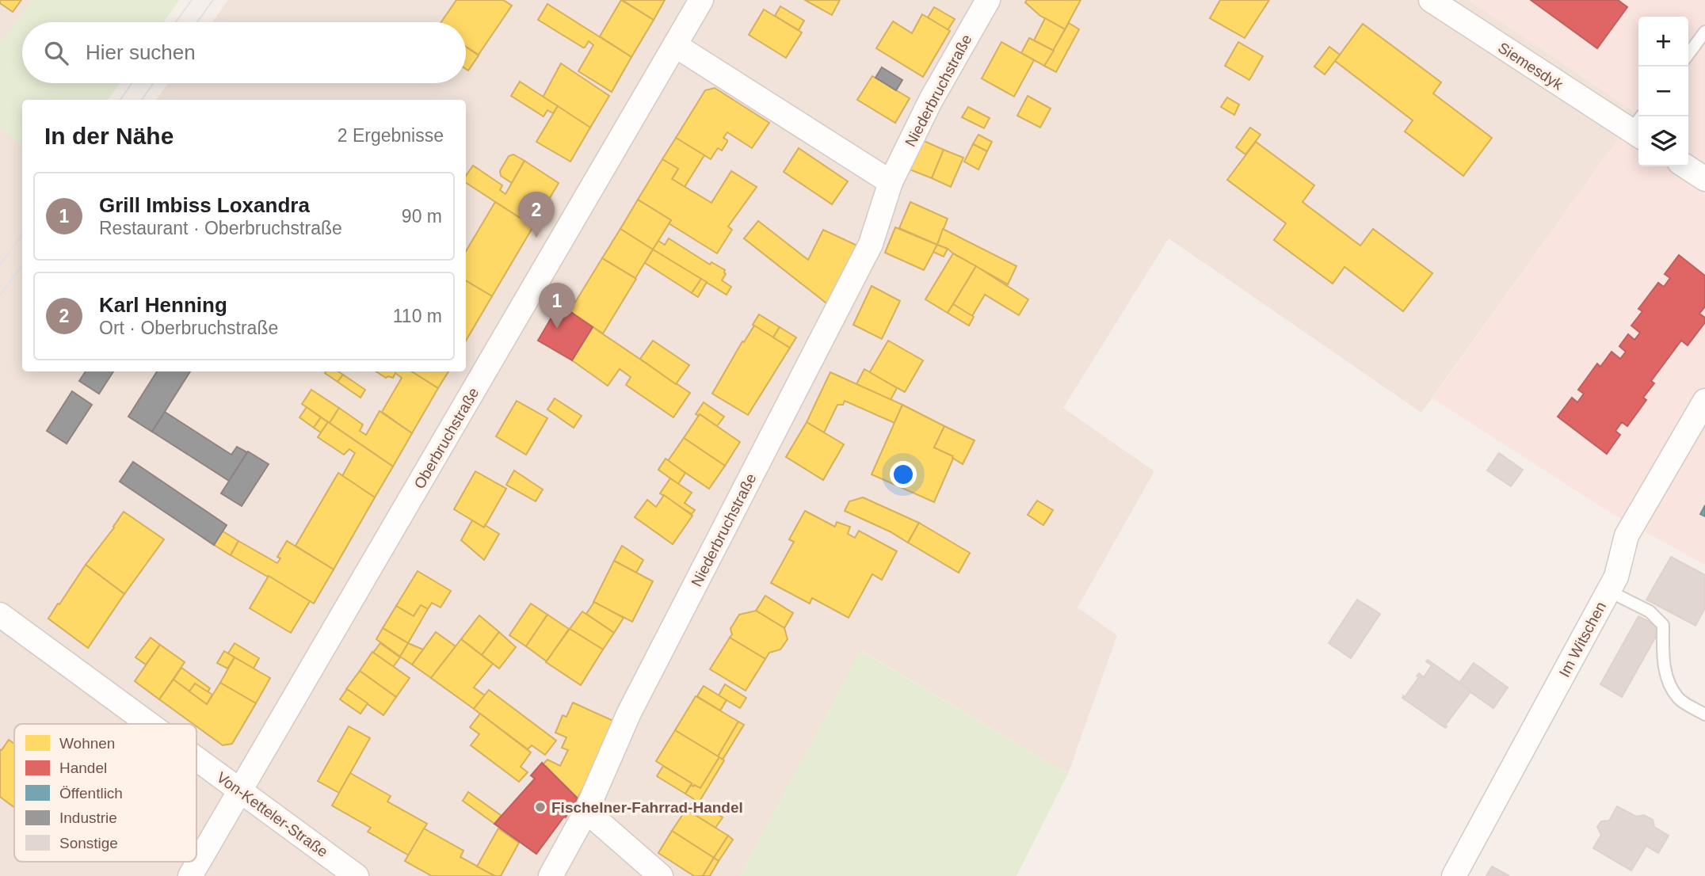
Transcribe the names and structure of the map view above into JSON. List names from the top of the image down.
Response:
{
  "streets": {
    "street": [
      "Siemesdyk",
      "Niederbruchstraße",
      "Oberbruchstraße",
      "Im Witschen",
      "Von-Ketteler-Straße"
    ]
  },
  "crossings": [
    ["Oberbruchstraße", "Von-Ketteler-Straße"]
  ],
  "places": ["Fischelner-Fahrrad-Handel"],
  "legend": [
    "Wohnen",
    "Handel",
    "Öffentlich",
    "Industrie",
    "Sonstige"
  ],
  "page": {
    "map_buttons": ["+", "−"],
    "search": "Hier suchen",
    "heading": ["In der Nähe", "2 Ergebnisse"],
    "list": [
      {
        "mark": "1",
        "name": "Grill Imbiss Loxandra",
        "note": "Restaurant · Oberbruchstraße",
        "value": "90 m"
      },
      {
        "mark": "2",
        "name": "Karl Henning",
        "note": "Ort · Oberbruchstraße",
        "value": "110 m"
      }
    ],
    "pins": ["2", "1"]
  }
}
